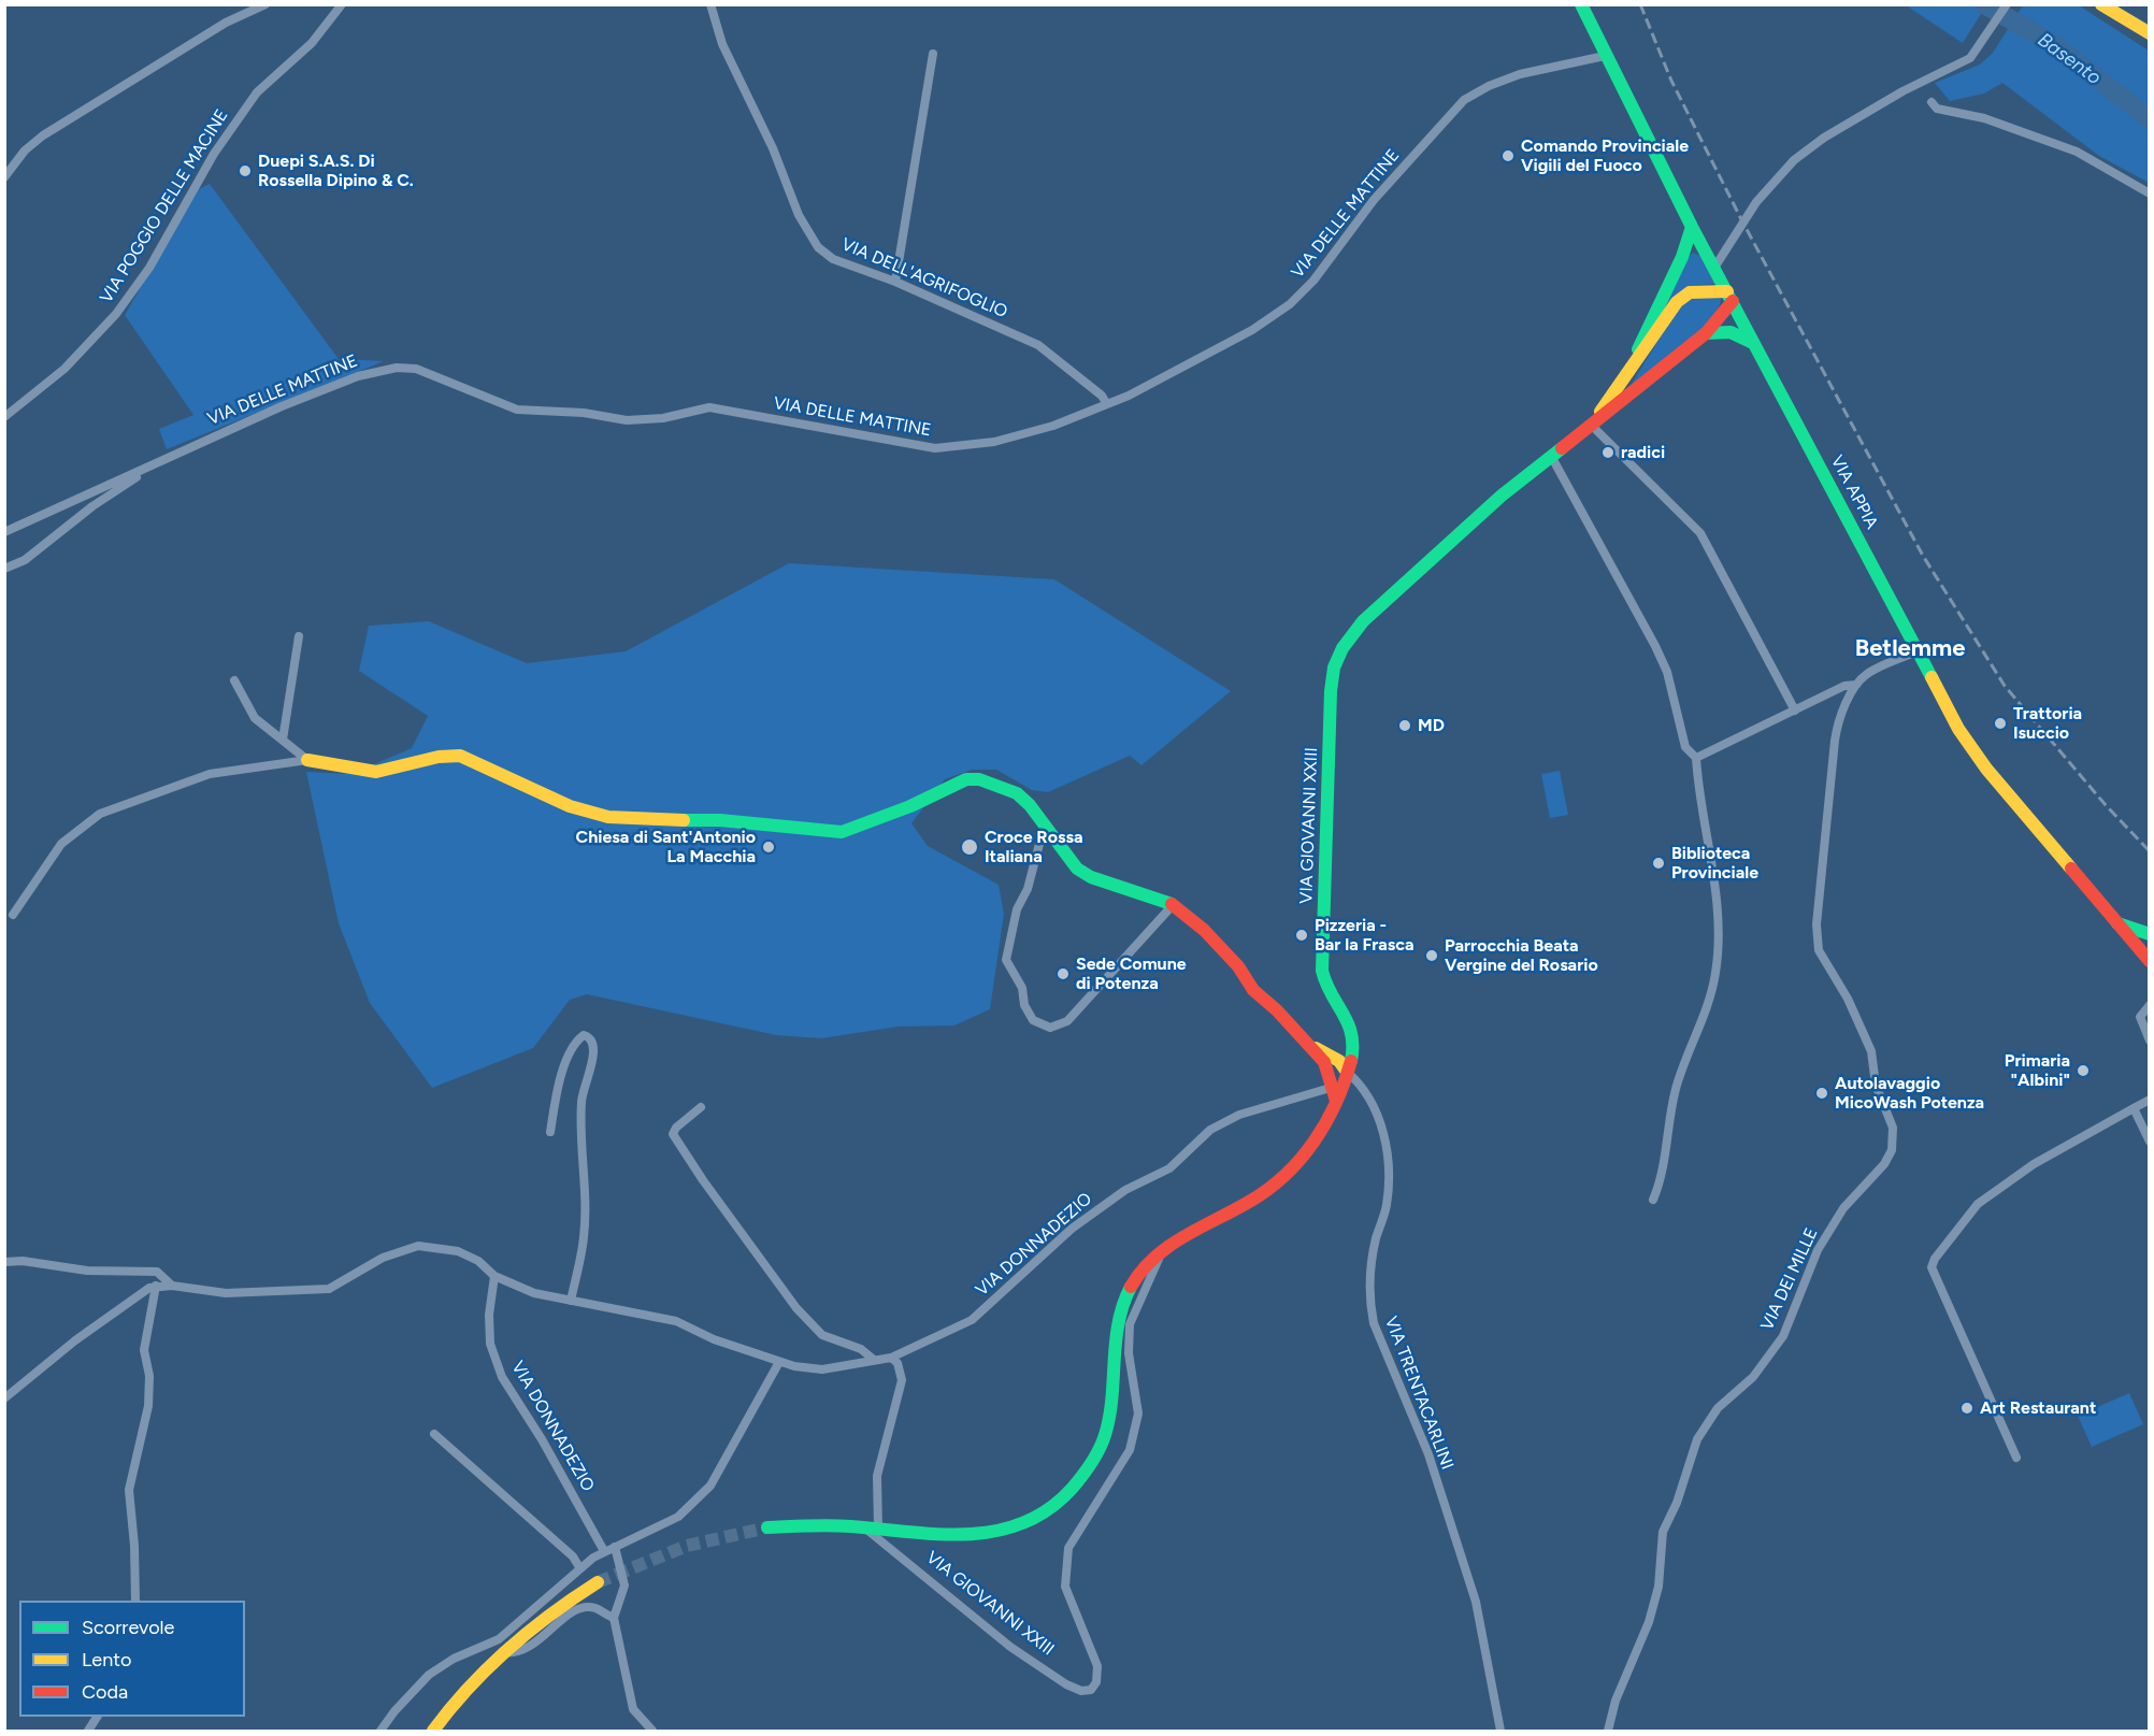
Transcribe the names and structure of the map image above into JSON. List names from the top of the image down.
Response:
{
  "streets": {
    "main road": ["VIA APPIA", "VIA GIOVANNI XXIII"],
    "street": [
      "VIA POGGIO DELLE MACINE",
      "VIA DELLE MATTINE",
      "VIA DELL'AGRIFOGLIO",
      "VIA DONNADEZIO",
      "VIA DEI MILLE",
      "VIA TRENTACARLINI"
    ]
  },
  "crossings": [
    ["VIA DELLE MATTINE", "VIA DELL'AGRIFOGLIO"],
    ["VIA DELLE MATTINE", "VIA APPIA"],
    ["VIA GIOVANNI XXIII", "VIA TRENTACARLINI"]
  ],
  "districts": ["Betlemme"],
  "water": ["Basento"],
  "places": [
    "Comando Provinciale Vigili del Fuoco",
    "Duepi S.A.S. Di Rossella Dipino & C.",
    "radici",
    "Trattoria Isuccio",
    "MD",
    "Chiesa di Sant'Antonio La Macchia",
    "Croce Rossa Italiana",
    "Biblioteca Provinciale",
    "Pizzeria - Bar la Frasca",
    "Parrocchia Beata Vergine del Rosario",
    "Sede Comune di Potenza",
    "Primaria \"Albini\"",
    "Autolavaggio MicoWash Potenza",
    "Art Restaurant"
  ],
  "legend": ["Scorrevole", "Lento", "Coda"]
}
